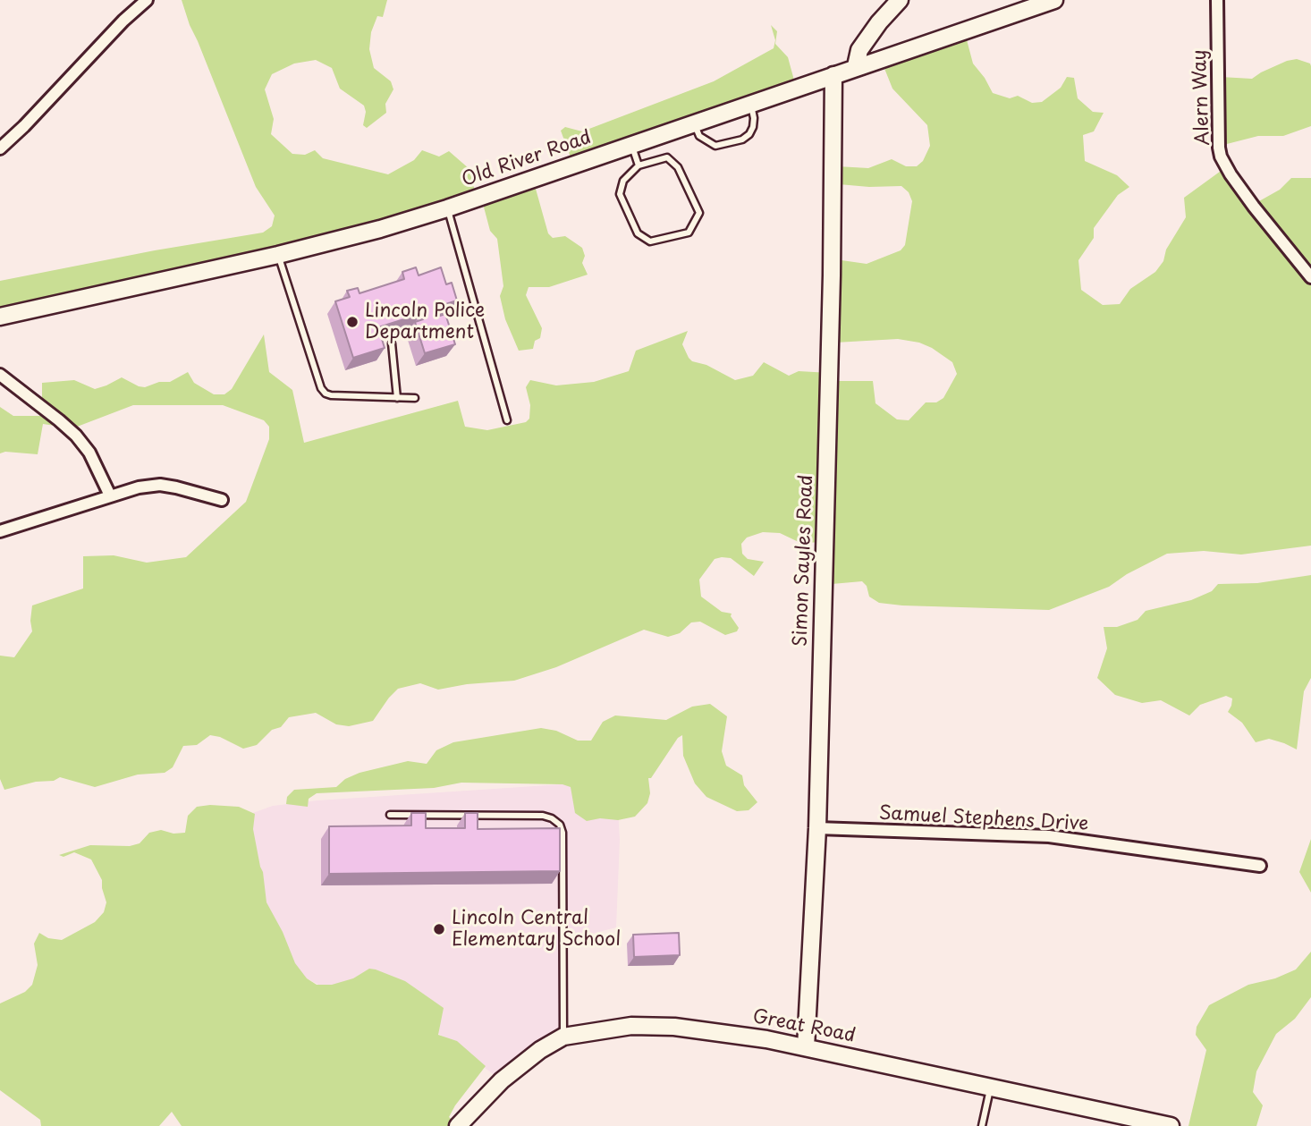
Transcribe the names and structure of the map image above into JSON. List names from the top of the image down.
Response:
{
  "streets": {
    "street": [
      "Alern Way",
      "Old River Road",
      "Simon Sayles Road",
      "Samuel Stephens Drive",
      "Great Road"
    ]
  },
  "crossings": [
    ["Old River Road", "Simon Sayles Road"],
    ["Simon Sayles Road", "Samuel Stephens Drive"],
    ["Simon Sayles Road", "Great Road"]
  ],
  "places": ["Lincoln Police Department", "Lincoln Central Elementary School"]
}
